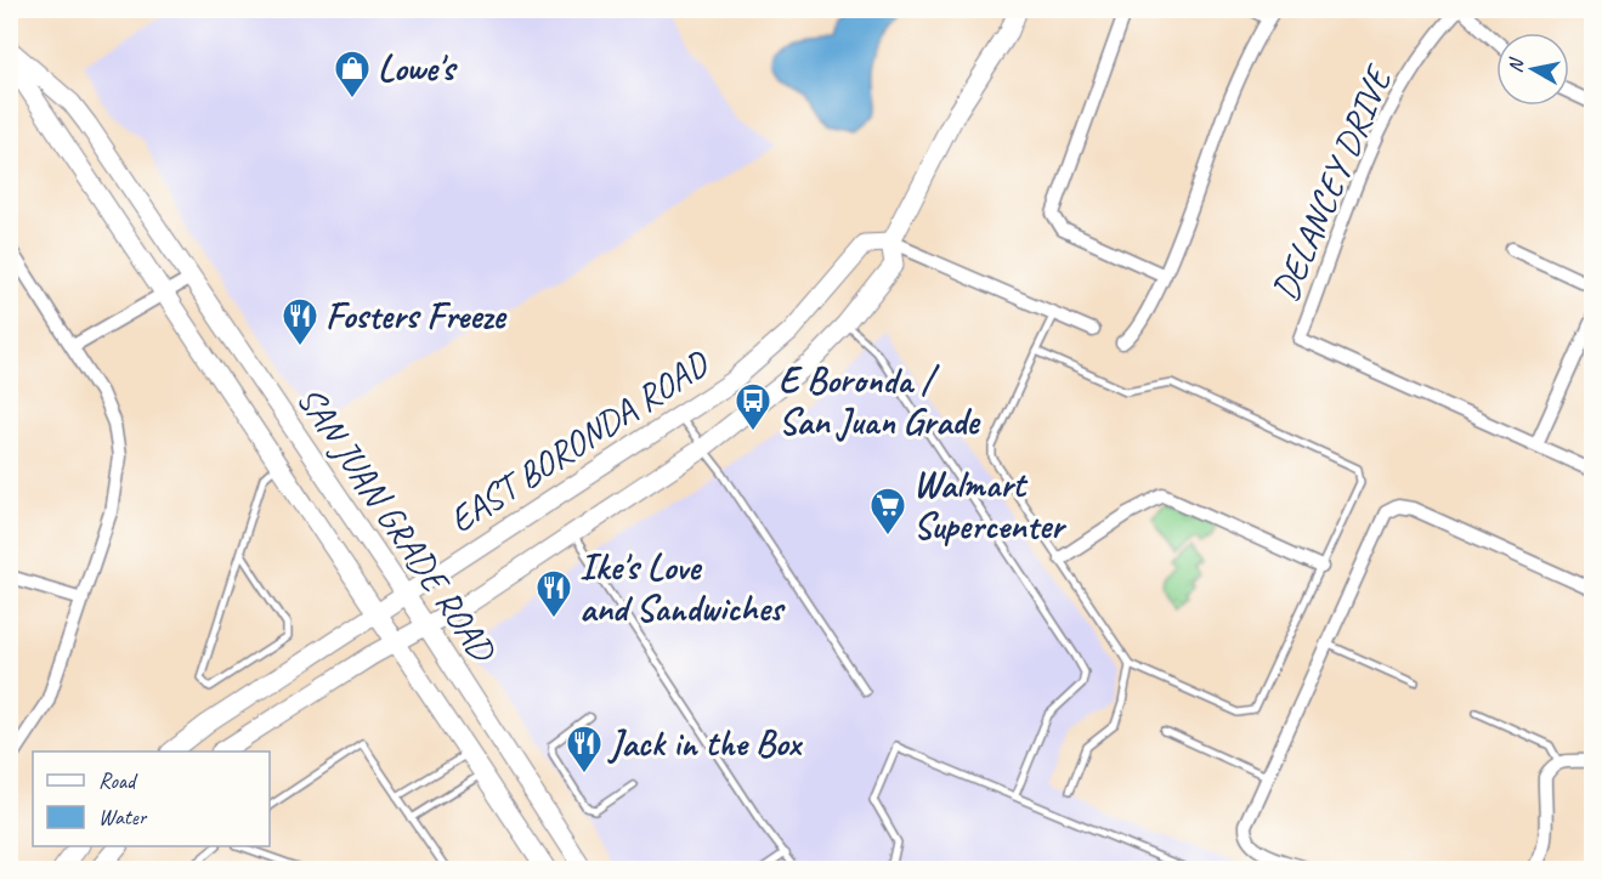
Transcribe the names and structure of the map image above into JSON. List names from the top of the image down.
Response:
{
  "streets": {
    "main road": ["EAST BORONDA ROAD", "SAN JUAN GRADE ROAD"],
    "street": ["DELANCEY DRIVE"]
  },
  "crossings": [
    ["EAST BORONDA ROAD", "SAN JUAN GRADE ROAD"]
  ],
  "places": {
    "shop": ["Lowe's"],
    "restaurant": ["Fosters Freeze", "Ike's Love and Sandwiches", "Jack in the Box"],
    "bus stop": ["E Boronda / San Juan Grade"],
    "supermarket": ["Walmart Supercenter"]
  },
  "legend": ["Road", "Water"],
  "north": "left"
}
